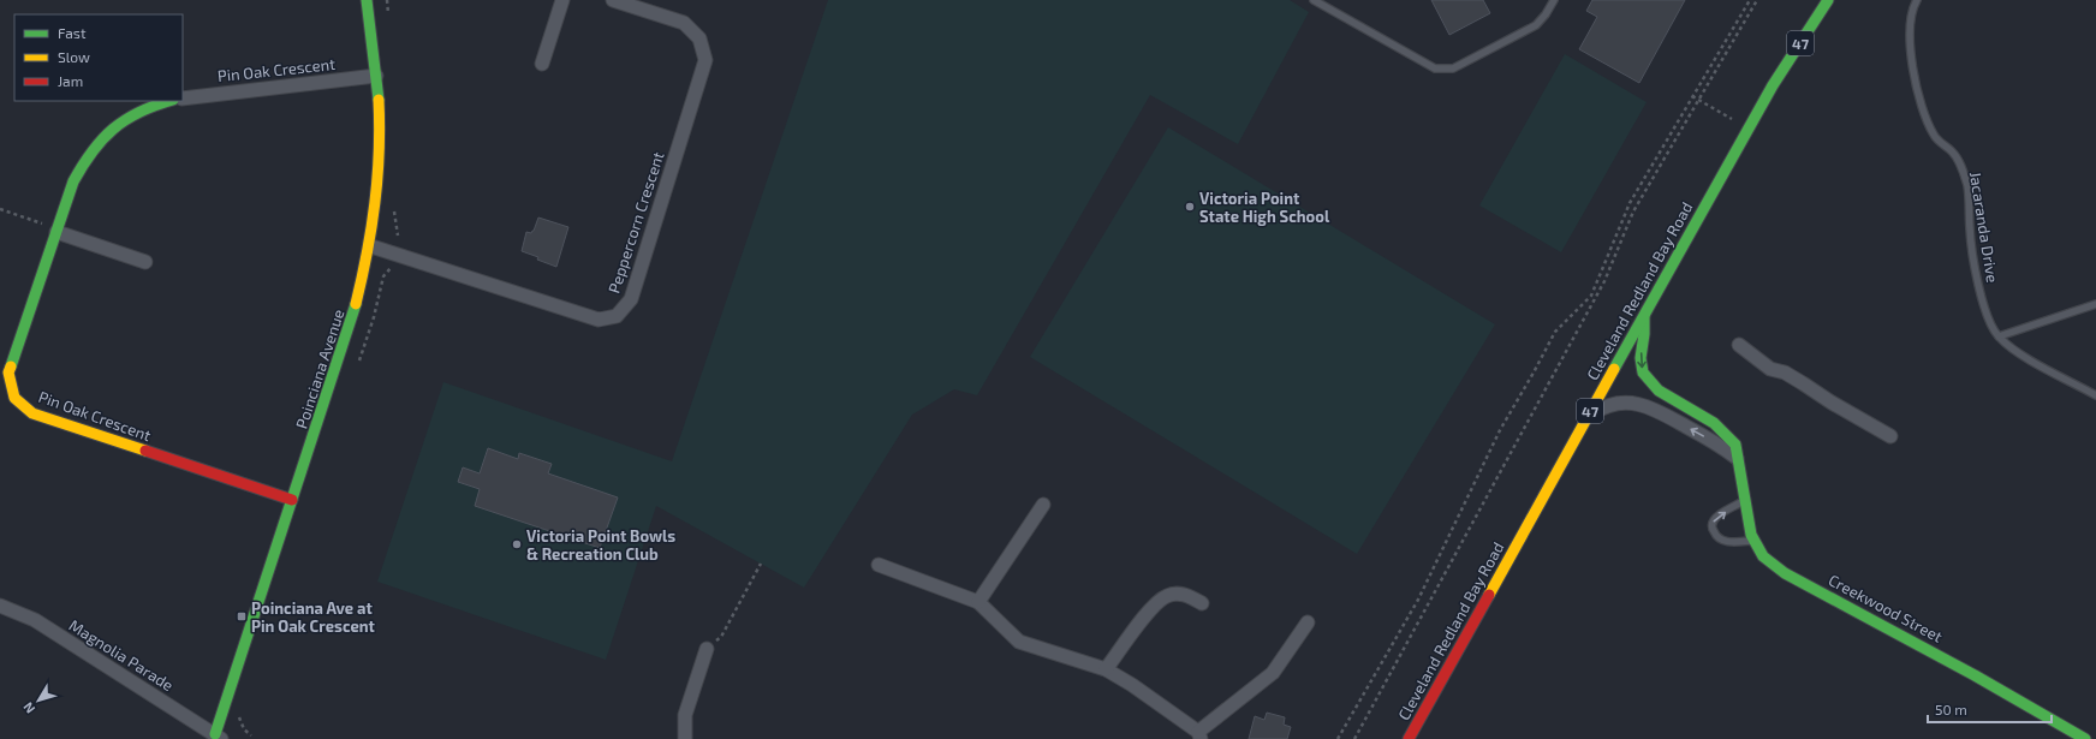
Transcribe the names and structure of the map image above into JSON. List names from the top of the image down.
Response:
{
  "streets": {
    "main road": [
      "47",
      "Pin Oak Crescent",
      "Cleveland Redland Bay Road",
      "Poinciana Avenue",
      "Creekwood Street"
    ],
    "street": ["Peppercorn Crescent", "Magnolia Parade"],
    "lane": ["Jacaranda Drive"]
  },
  "crossings": [
    ["Pin Oak Crescent", "Poinciana Avenue"],
    ["Peppercorn Crescent", "Poinciana Avenue"],
    ["Cleveland Redland Bay Road", "Creekwood Street"],
    ["Poinciana Avenue", "Magnolia Parade"]
  ],
  "places": {
    "other": ["Victoria Point State High School", "Victoria Point Bowls & Recreation Club"],
    "transit": ["Poinciana Ave at Pin Oak Crescent"]
  },
  "legend": ["Fast", "Slow", "Jam"],
  "scale_bar": "50 m",
  "north": "bottom left"
}
